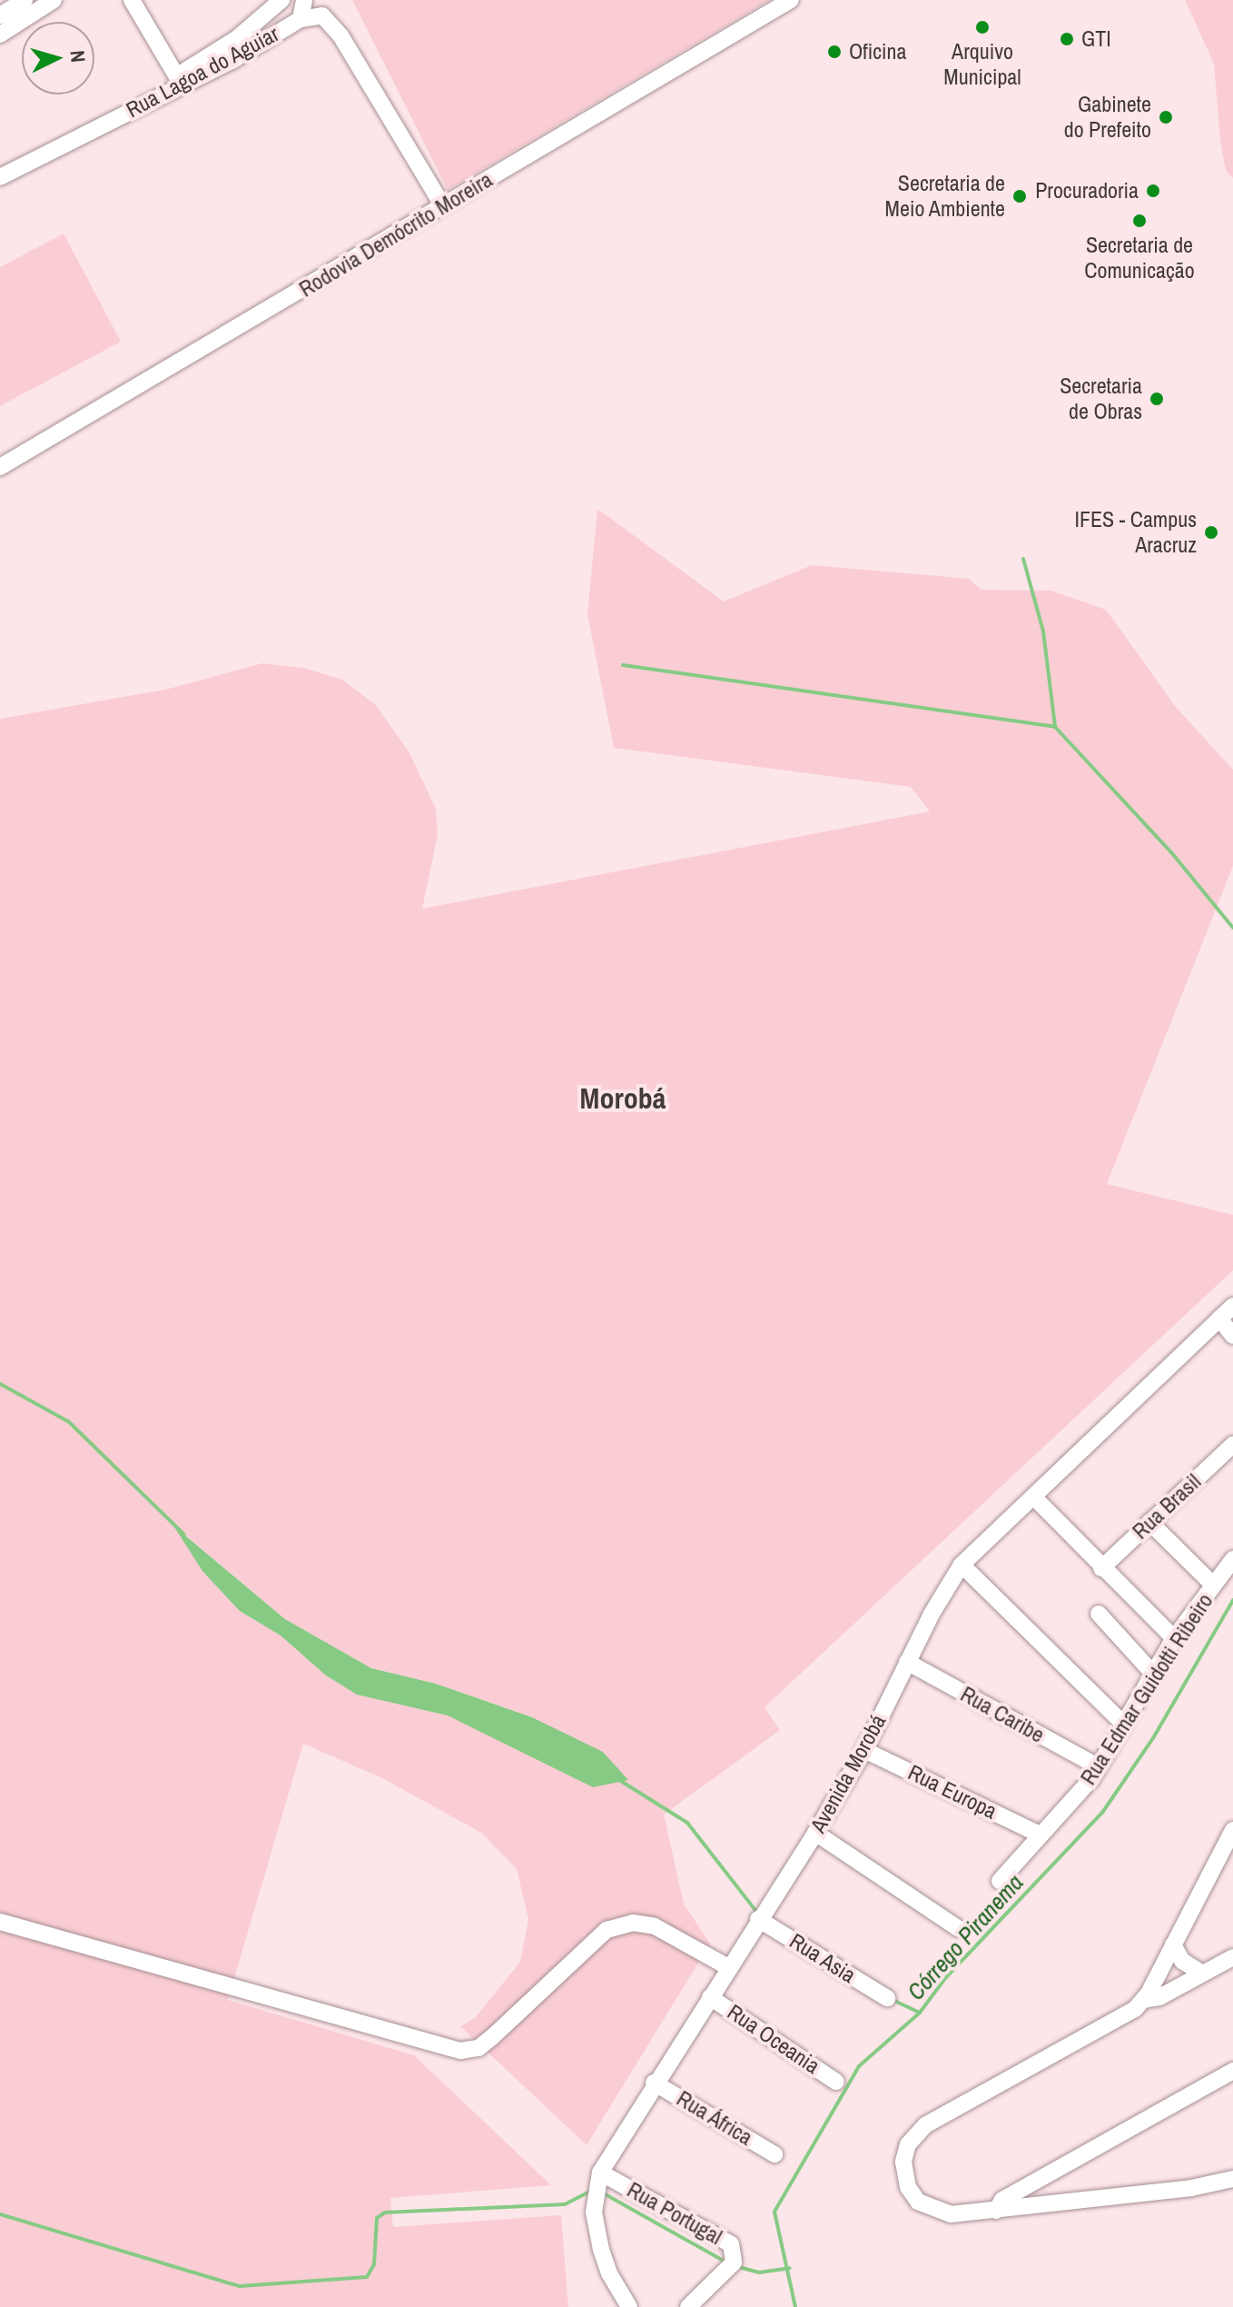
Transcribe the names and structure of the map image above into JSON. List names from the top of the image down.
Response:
{
  "streets": {
    "street": [
      "Rua Lagoa do Aguiar",
      "Rodovia Demócrito Moreira",
      "Rua Brasil",
      "Rua Edmar Guidotti Ribeiro",
      "Rua Caribe",
      "Avenida Morobá",
      "Rua Europa",
      "Rua Asia",
      "Rua Oceania",
      "Rua África",
      "Rua Portugal"
    ]
  },
  "crossings": [
    ["Rua Lagoa do Aguiar", "Rodovia Demócrito Moreira"],
    ["Rua Edmar Guidotti Ribeiro", "Rua Caribe"],
    ["Rua Edmar Guidotti Ribeiro", "Rua Europa"],
    ["Rua Caribe", "Avenida Morobá"],
    ["Avenida Morobá", "Rua Europa"],
    ["Avenida Morobá", "Rua Asia"],
    ["Avenida Morobá", "Rua Oceania"],
    ["Avenida Morobá", "Rua África"],
    ["Avenida Morobá", "Rua Portugal"]
  ],
  "districts": ["Morobá"],
  "water": ["Córrego Piranema"],
  "places": [
    "Arquivo Municipal",
    "GTI",
    "Oficina",
    "Gabinete do Prefeito",
    "Procuradoria",
    "Secretaria de Meio Ambiente",
    "Secretaria de Comunicação",
    "Secretaria de Obras",
    "IFES - Campus Aracruz"
  ],
  "north": "right"
}
